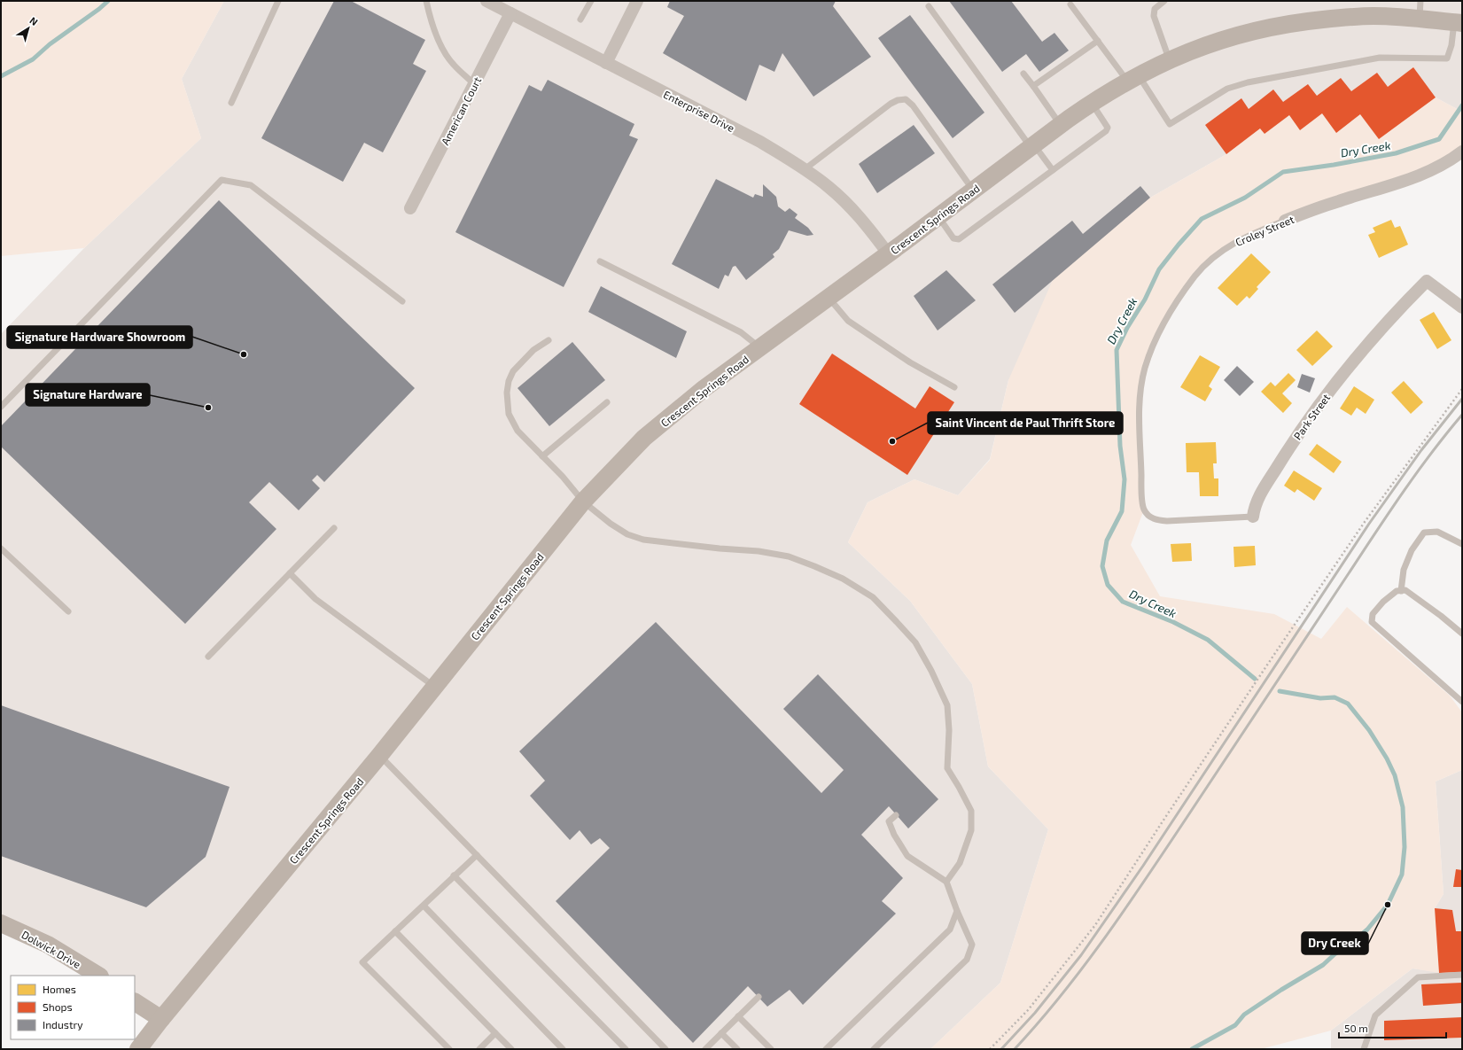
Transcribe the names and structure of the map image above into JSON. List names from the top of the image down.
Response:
{
  "streets": {
    "main road": ["Crescent Springs Road", "Dolwick Drive"],
    "street": [
      "American Court",
      "Enterprise Drive",
      "Croley Street",
      "Park Street"
    ]
  },
  "crossings": [
    ["American Court", "Enterprise Drive"],
    ["Enterprise Drive", "Crescent Springs Road"],
    ["Croley Street", "Park Street"]
  ],
  "water": ["Dry Creek"],
  "places": [
    "Signature Hardware Showroom",
    "Signature Hardware",
    "Saint Vincent de Paul Thrift Store",
    "Dry Creek"
  ],
  "legend": ["Homes", "Shops", "Industry"],
  "scale_bar": "50 m",
  "north": "top right"
}
